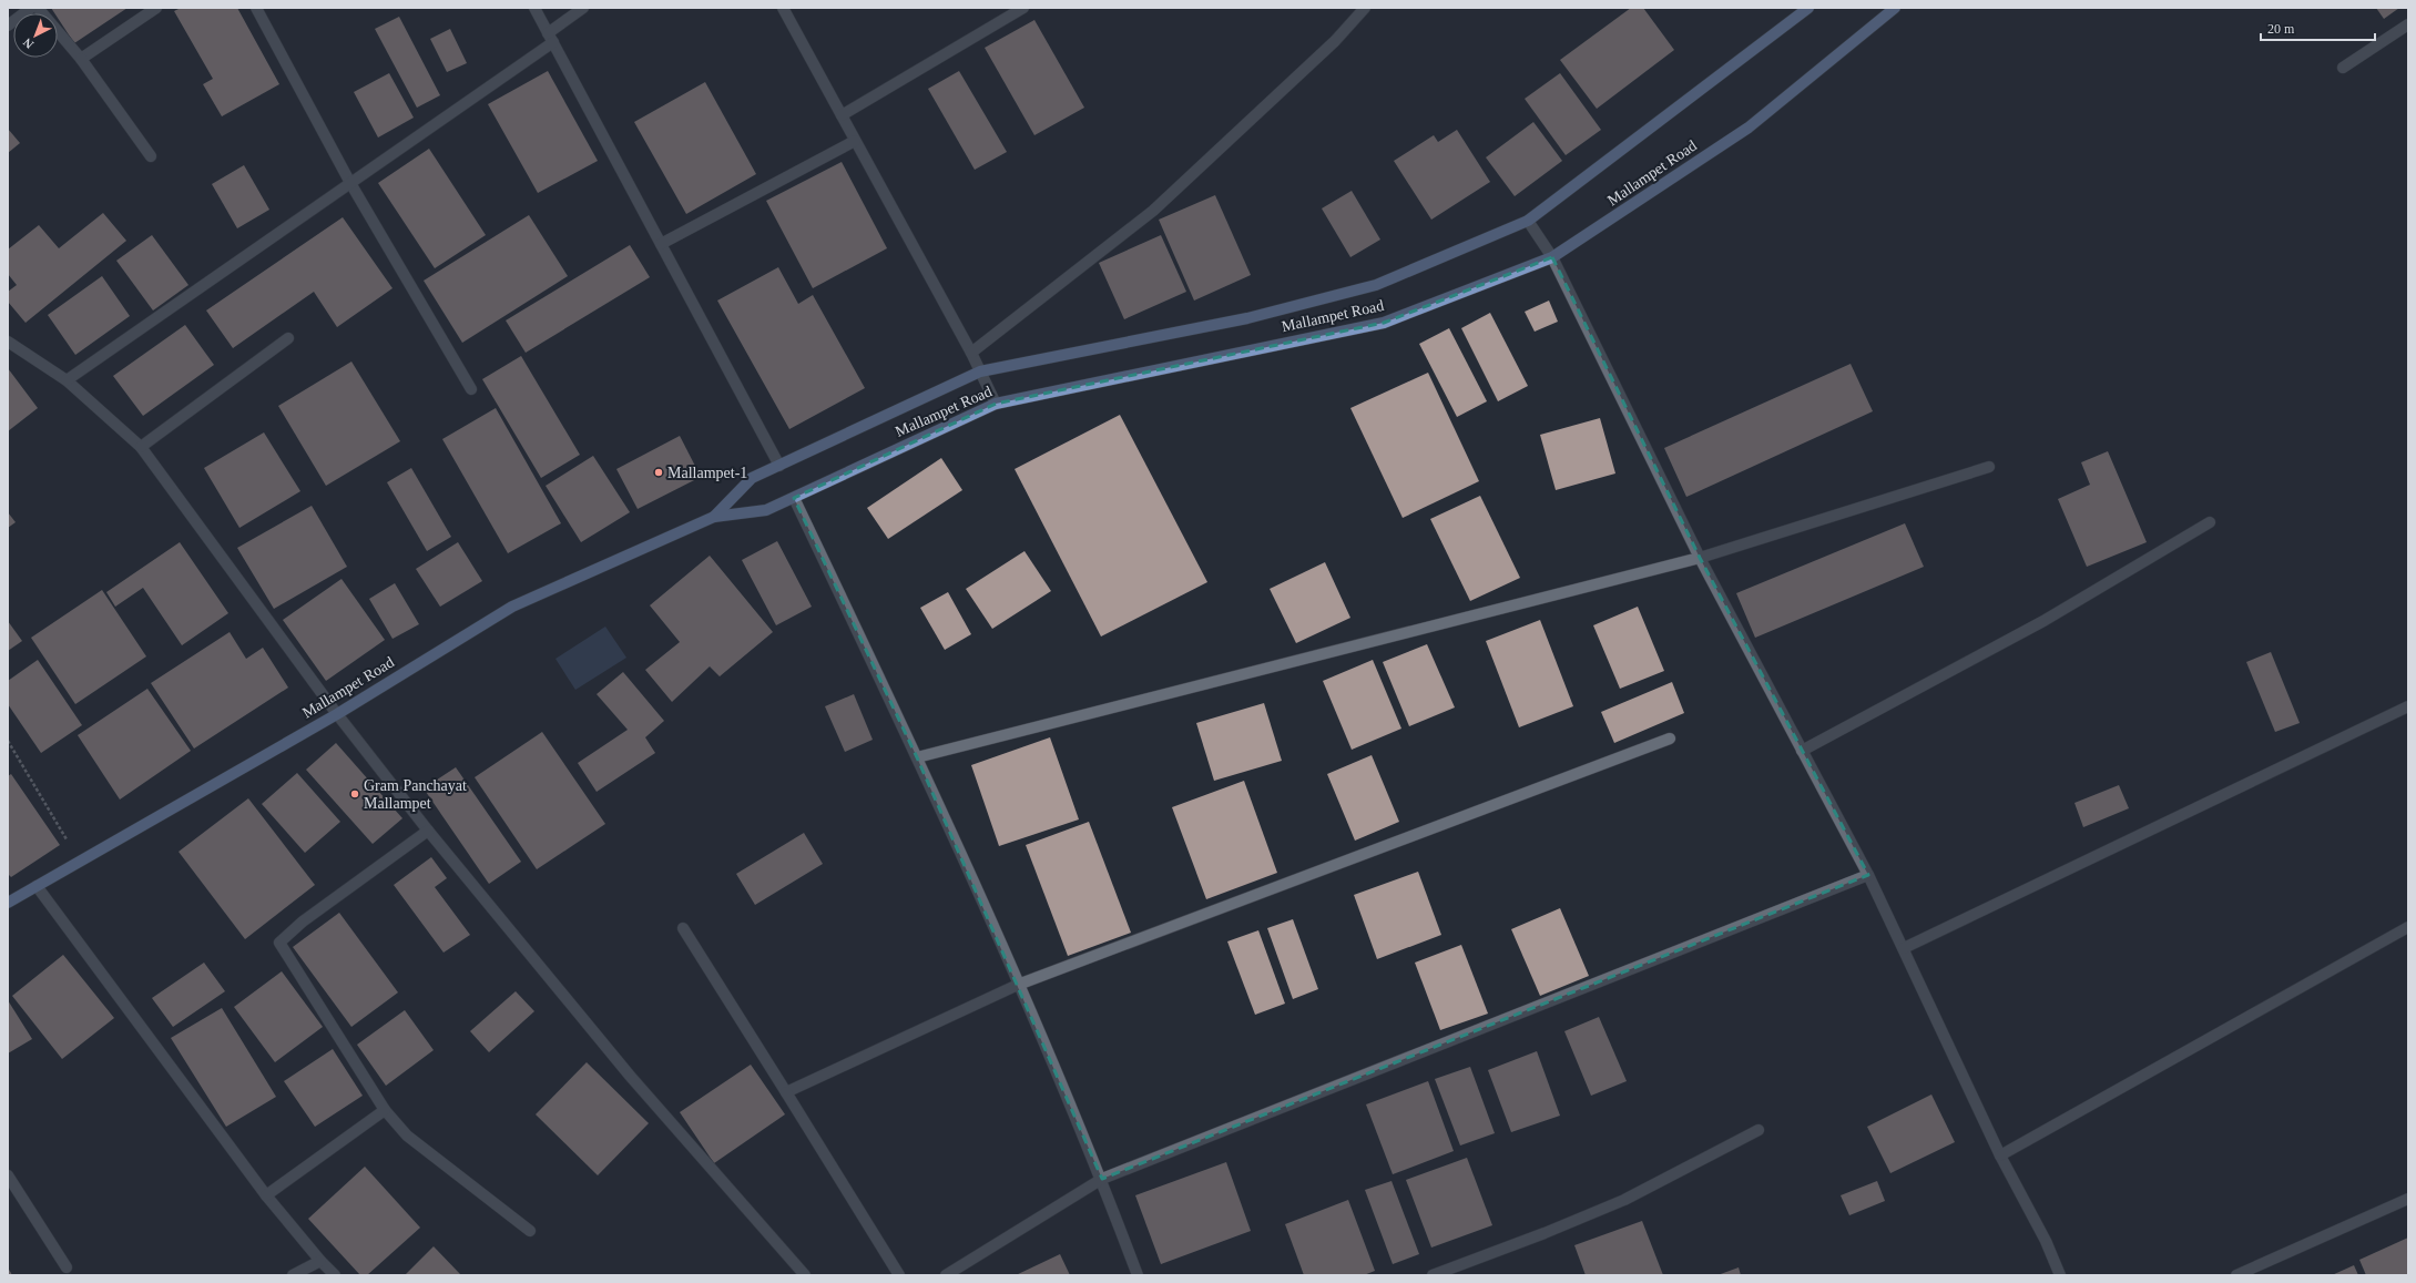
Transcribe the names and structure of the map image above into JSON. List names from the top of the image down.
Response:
{
  "streets": {
    "main road": ["Mallampet Road"]
  },
  "places": ["Mallampet-1", "Gram Panchayat Mallampet"],
  "scale_bar": "20 m",
  "north": "bottom left"
}
